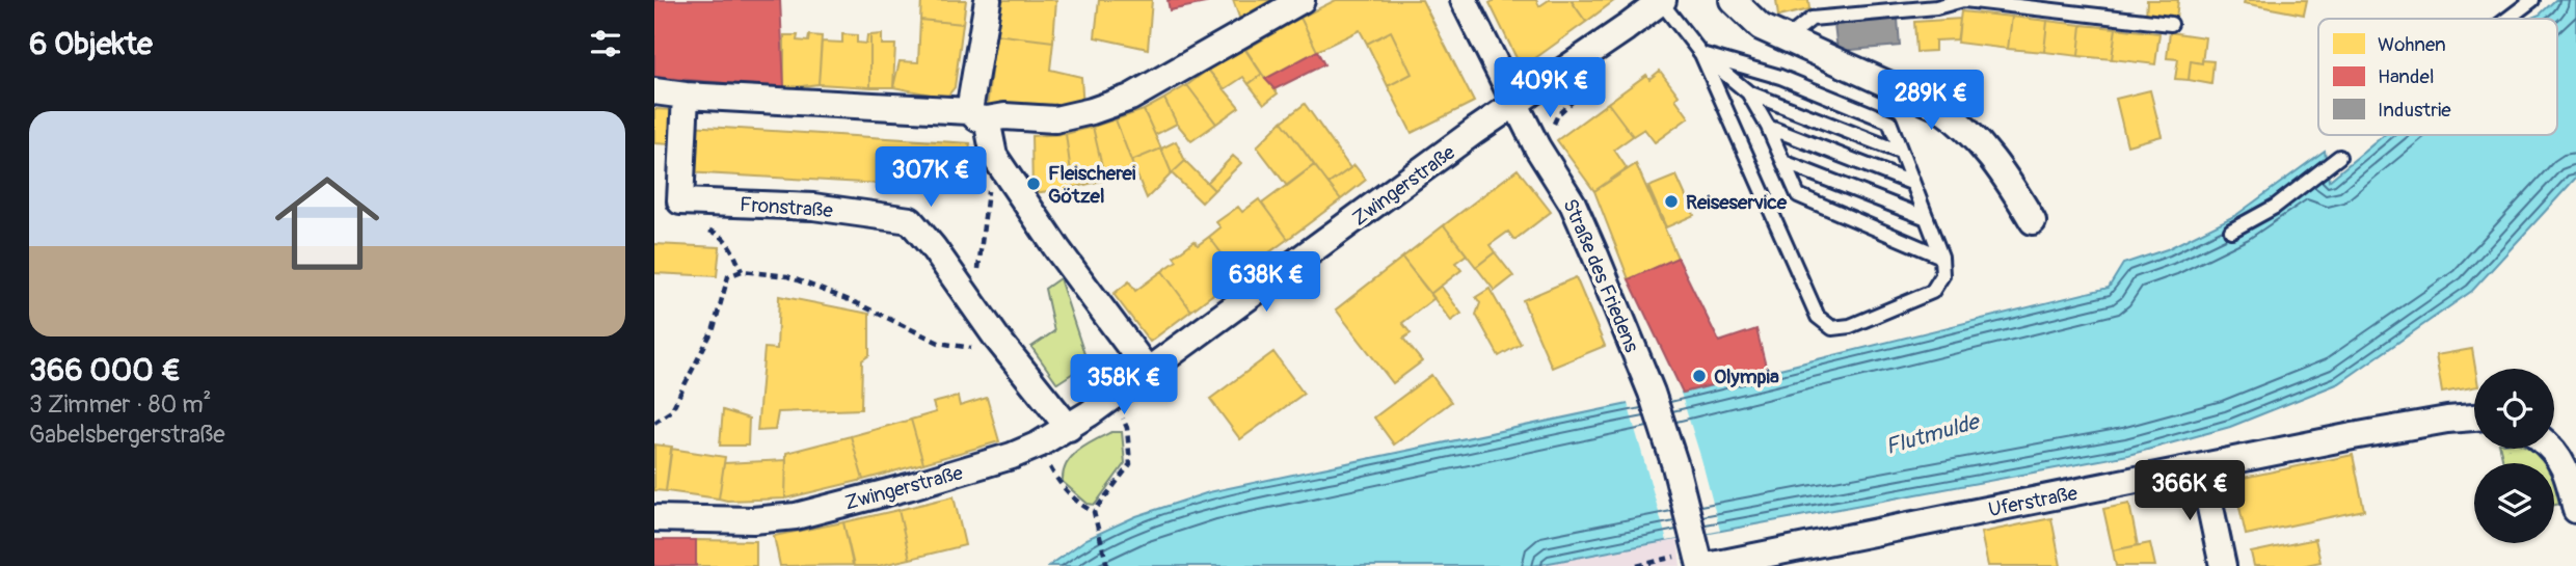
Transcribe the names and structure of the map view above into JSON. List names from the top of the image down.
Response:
{
  "streets": {
    "street": [
      "Zwingerstraße",
      "Fronstraße",
      "Straße des Friedens",
      "Uferstraße"
    ]
  },
  "crossings": [
    ["Zwingerstraße", "Fronstraße"],
    ["Zwingerstraße", "Straße des Friedens"],
    ["Straße des Friedens", "Uferstraße"]
  ],
  "water": ["Flutmulde"],
  "places": ["Fleischerei Götzel", "Reiseservice", "Olympia"],
  "legend": ["Wohnen", "Handel", "Industrie"],
  "page": {
    "heading": "6 Objekte",
    "price": [
      "409K €",
      "289K €",
      "307K €",
      "638K €",
      "358K €",
      "366K €"
    ],
    "list": [
      {
        "name": "366 000 €",
        "note": "3 Zimmer · 80 m² · Gabelsbergerstraße"
      }
    ]
  }
}
